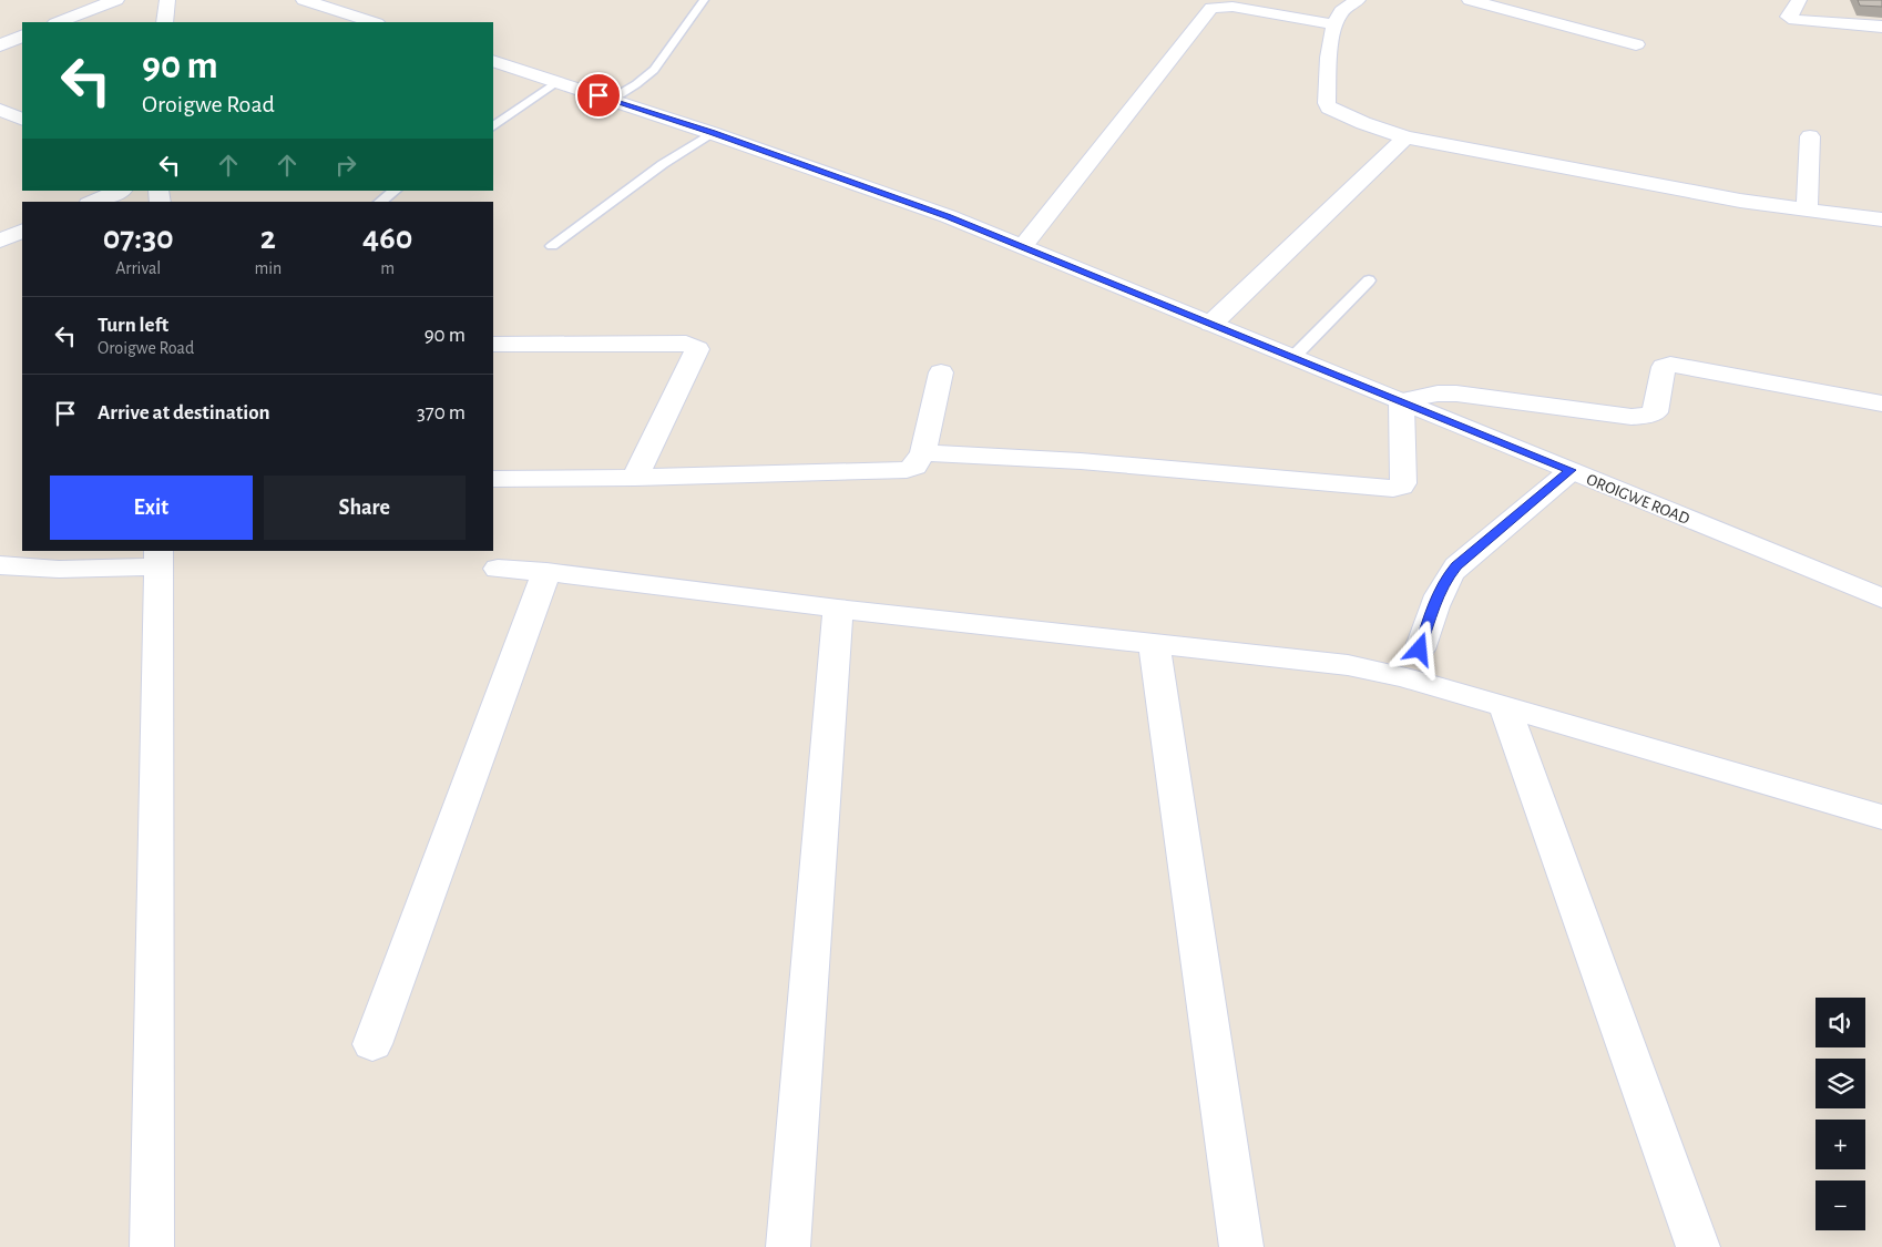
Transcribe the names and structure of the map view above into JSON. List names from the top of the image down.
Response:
{
  "streets": {
    "street": ["OROIGWE ROAD"]
  },
  "page": {
    "turn": ["90 m", "Oroigwe Road"],
    "eta": [
      "07:30",
      "Arrival",
      "2",
      "min",
      "460",
      "m"
    ],
    "list": [
      {
        "name": "Turn left",
        "note": "Oroigwe Road",
        "value": "90 m"
      },
      {
        "name": "Arrive at destination",
        "value": "370 m"
      }
    ],
    "buttons": ["Exit", "Share"],
    "map_buttons": ["+", "−"]
  }
}
